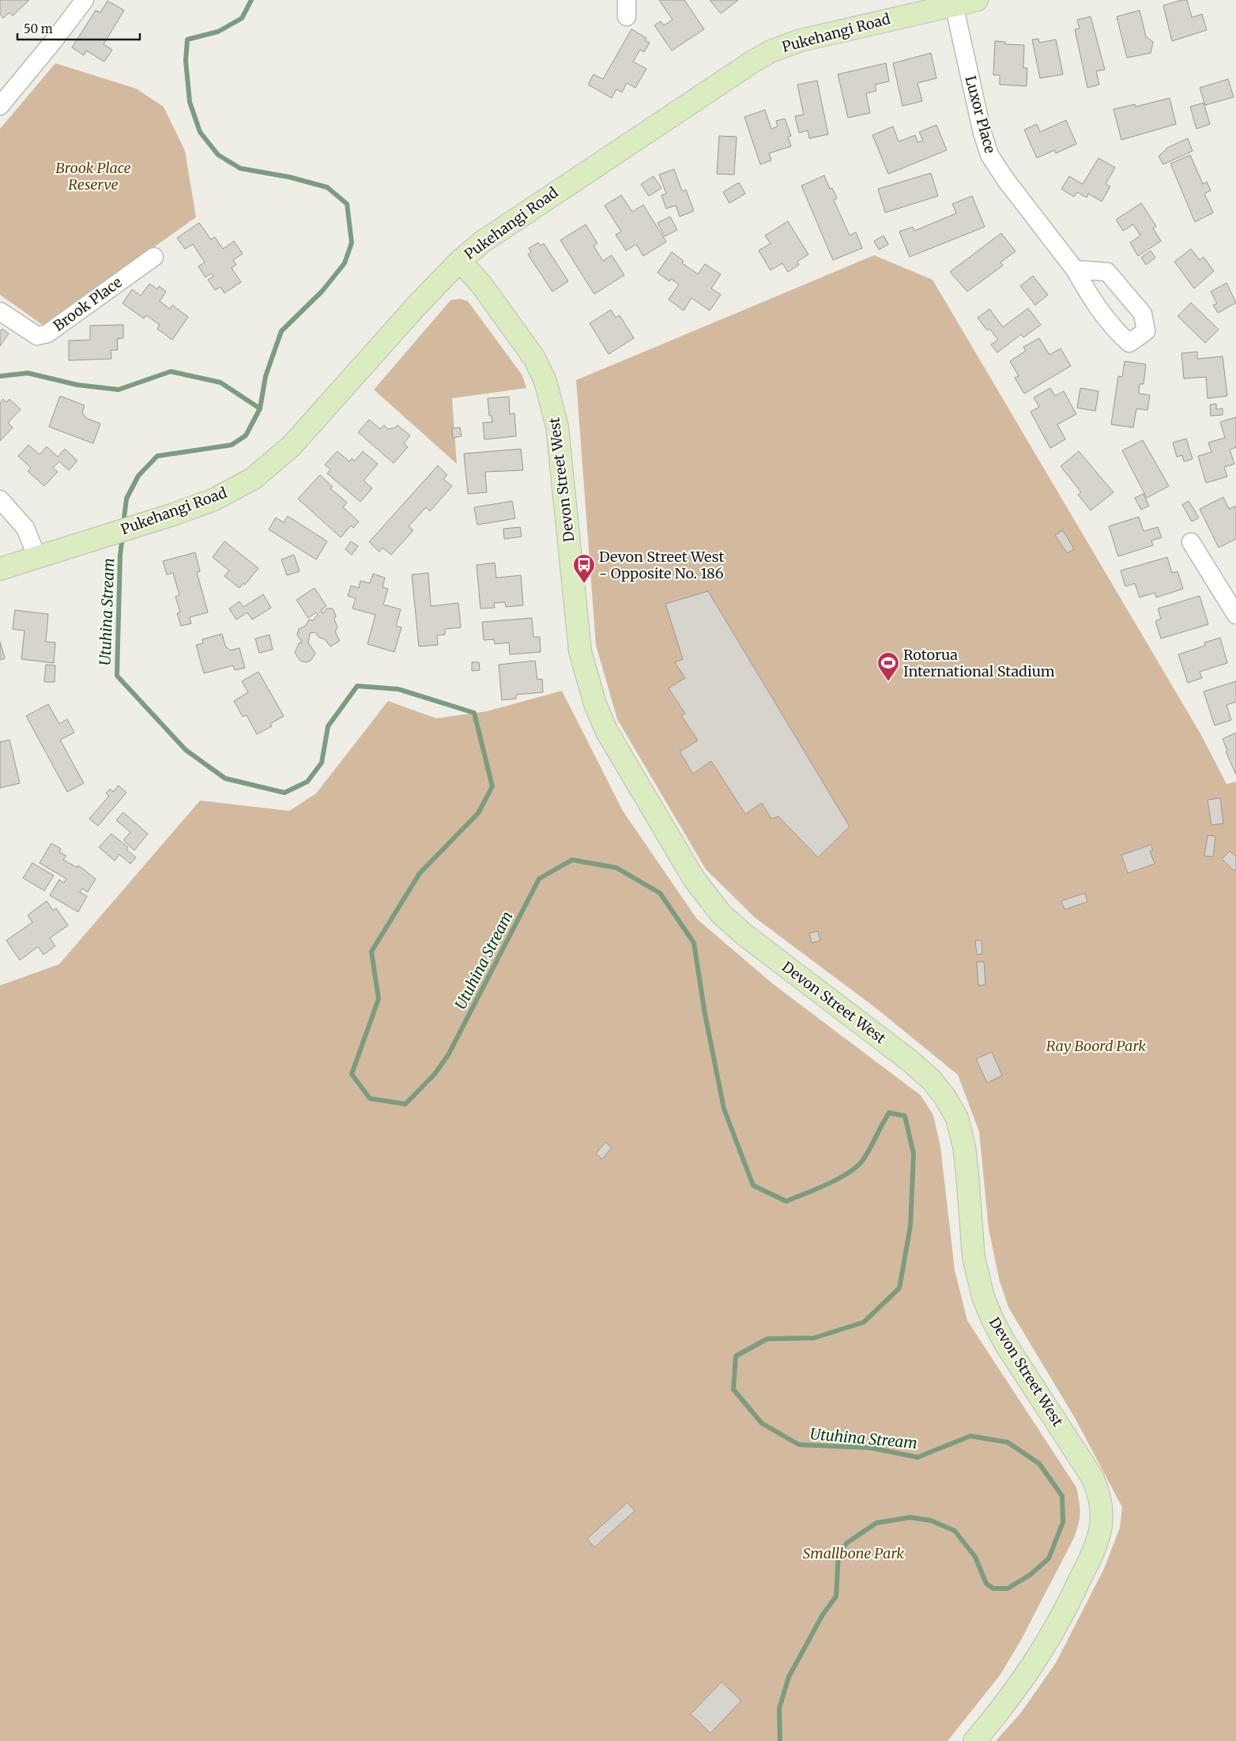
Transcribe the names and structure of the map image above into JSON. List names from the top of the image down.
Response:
{
  "streets": {
    "main road": ["Pukehangi Road", "Devon Street West"],
    "street": ["Luxor Place", "Brook Place"]
  },
  "crossings": [
    ["Pukehangi Road", "Luxor Place"],
    ["Pukehangi Road", "Devon Street West"]
  ],
  "water": ["Utuhina Stream"],
  "parks": ["Brook Place Reserve", "Ray Boord Park", "Smallbone Park"],
  "places": {
    "bus stop": ["Devon Street West - Opposite No. 186"],
    "sports": ["Rotorua International Stadium"]
  },
  "scale_bar": "50 m"
}
